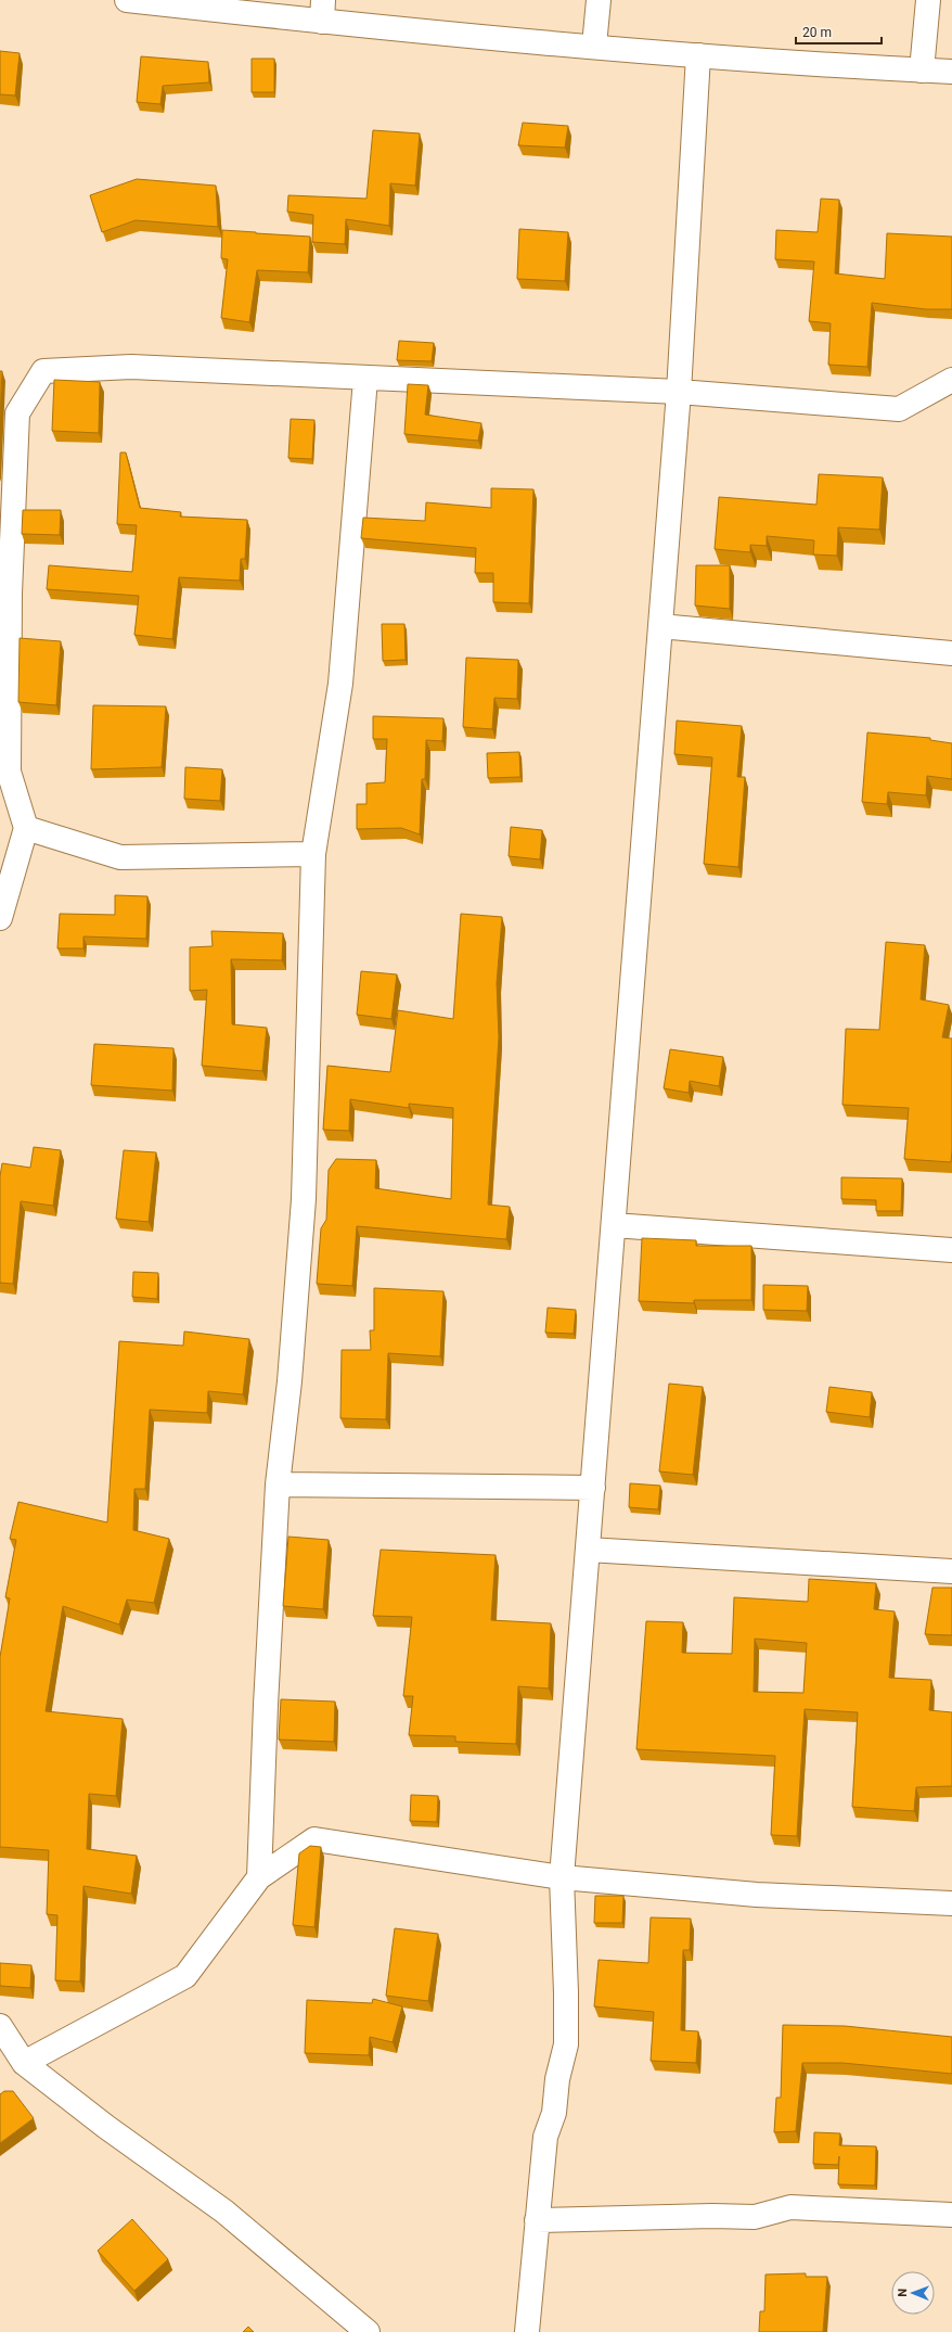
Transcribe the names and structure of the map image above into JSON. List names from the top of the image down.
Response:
{
  "scale_bar": "20 m",
  "north": "left"
}
